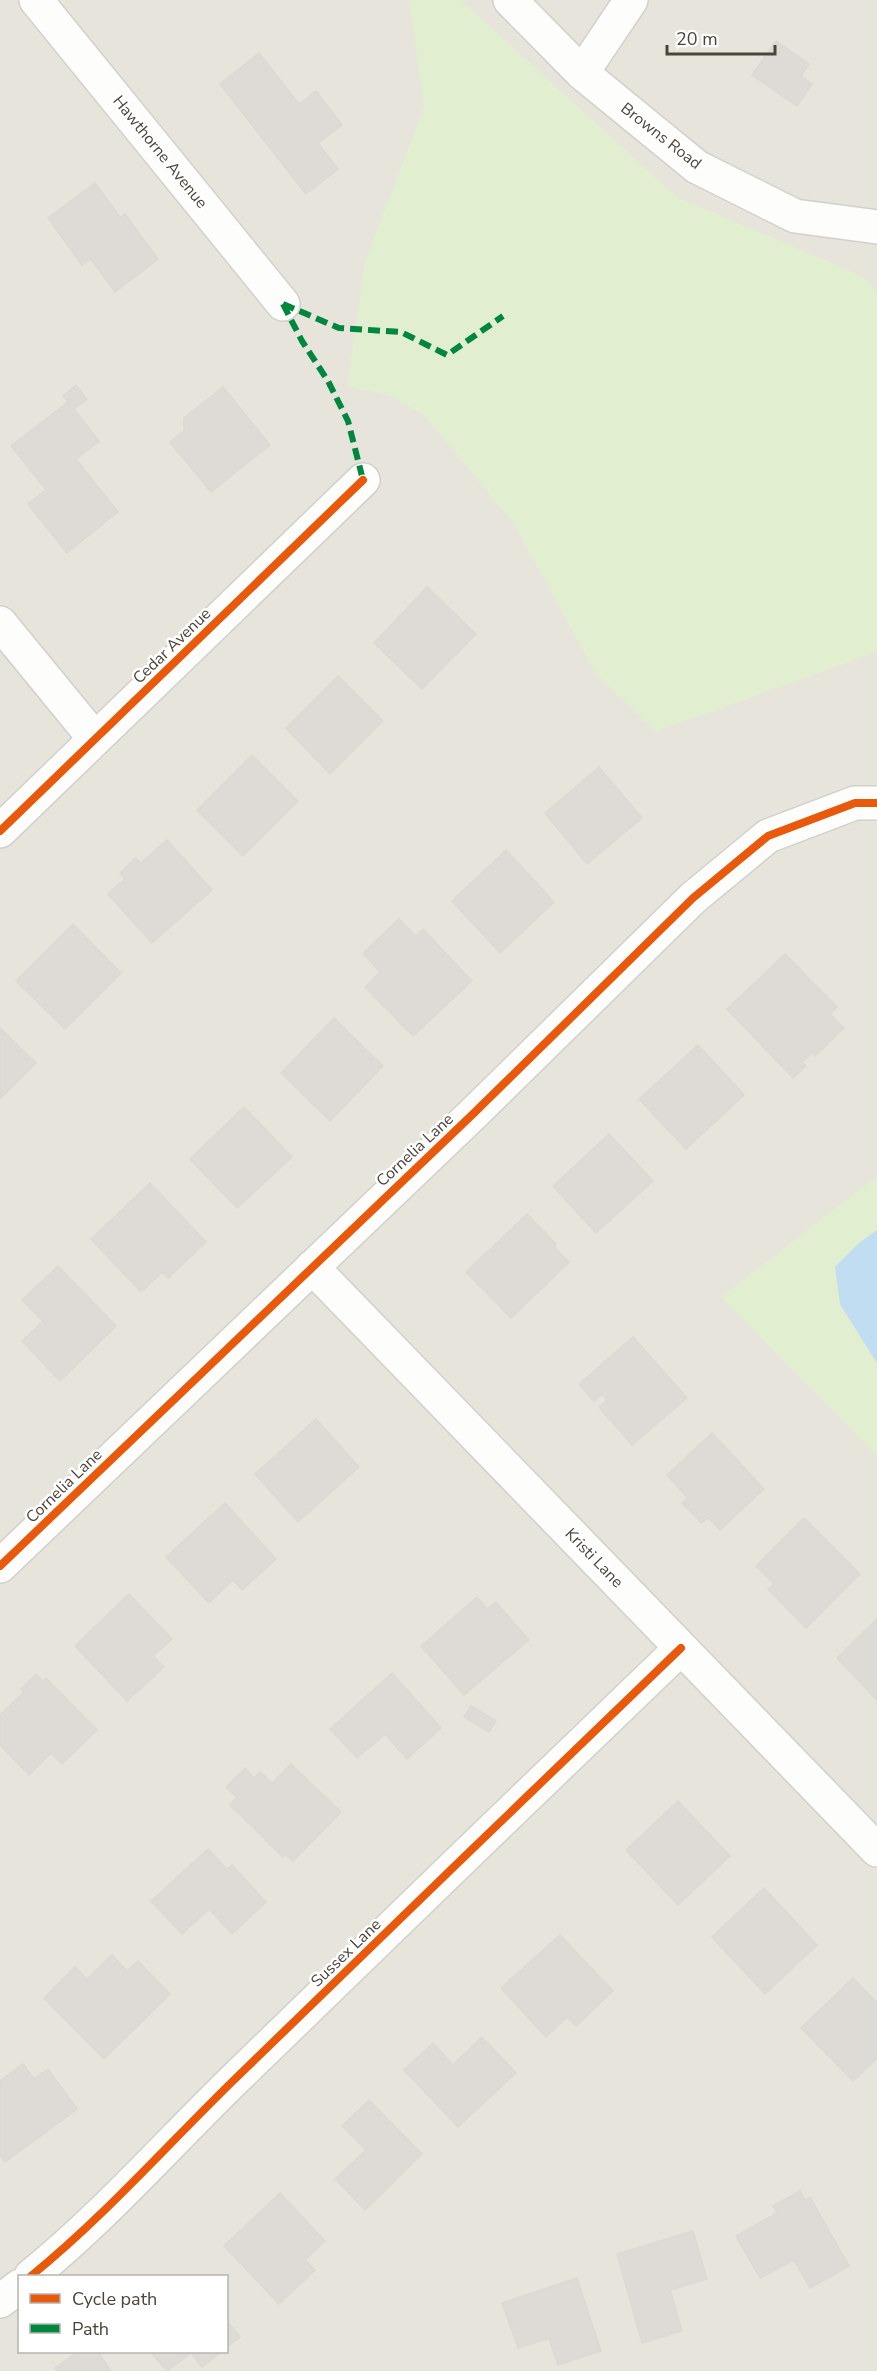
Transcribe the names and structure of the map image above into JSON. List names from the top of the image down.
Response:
{
  "streets": {
    "street": [
      "Browns Road",
      "Hawthorne Avenue",
      "Cedar Avenue",
      "Cornelia Lane",
      "Kristi Lane",
      "Sussex Lane"
    ]
  },
  "crossings": [
    ["Cornelia Lane", "Kristi Lane"],
    ["Kristi Lane", "Sussex Lane"]
  ],
  "legend": ["Cycle path", "Path"],
  "scale_bar": "20 m"
}
